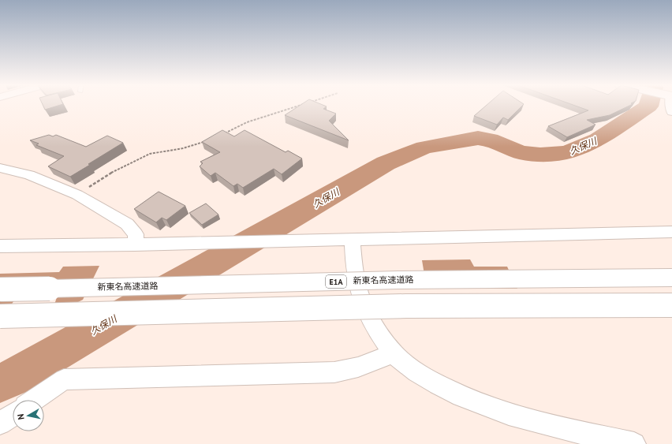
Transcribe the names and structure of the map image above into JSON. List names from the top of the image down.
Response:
{
  "streets": {
    "main road": ["新東名高速道路", "E1A"]
  },
  "water": ["久保川"],
  "north": "left"
}
